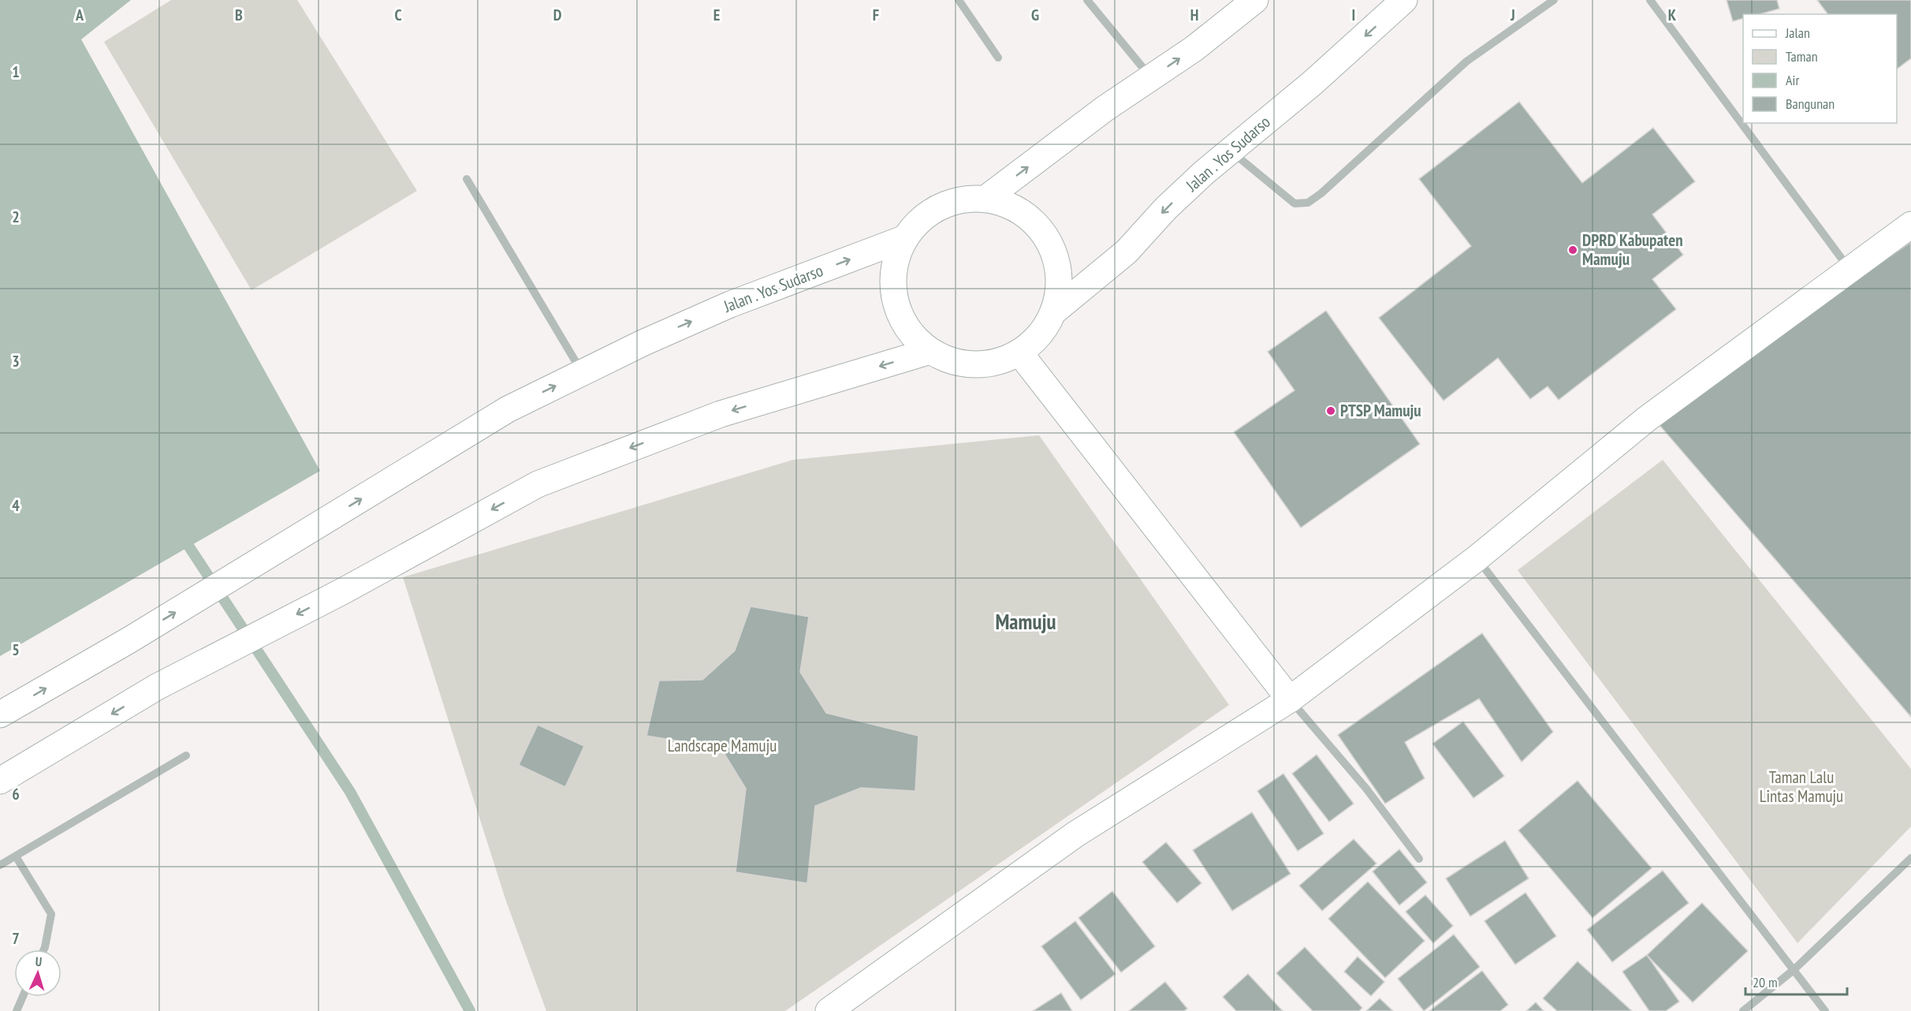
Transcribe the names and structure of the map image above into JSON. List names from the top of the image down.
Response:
{
  "streets": {
    "main road": ["Jalan . Yos Sudarso"]
  },
  "districts": ["Mamuju"],
  "parks": ["Landscape Mamuju", "Taman Lalu Lintas Mamuju"],
  "places": ["DPRD Kabupaten Mamuju", "PTSP Mamuju"],
  "legend": [
    "Jalan",
    "Taman",
    "Air",
    "Bangunan"
  ],
  "scale_bar": "20 m",
  "north": "top",
  "grid": {
    "columns": [
      "A",
      "B",
      "C",
      "D",
      "E",
      "F",
      "G",
      "H",
      "I",
      "J",
      "K"
    ],
    "rows": [
      "1",
      "2",
      "3",
      "4",
      "5",
      "6",
      "7"
    ]
  }
}
